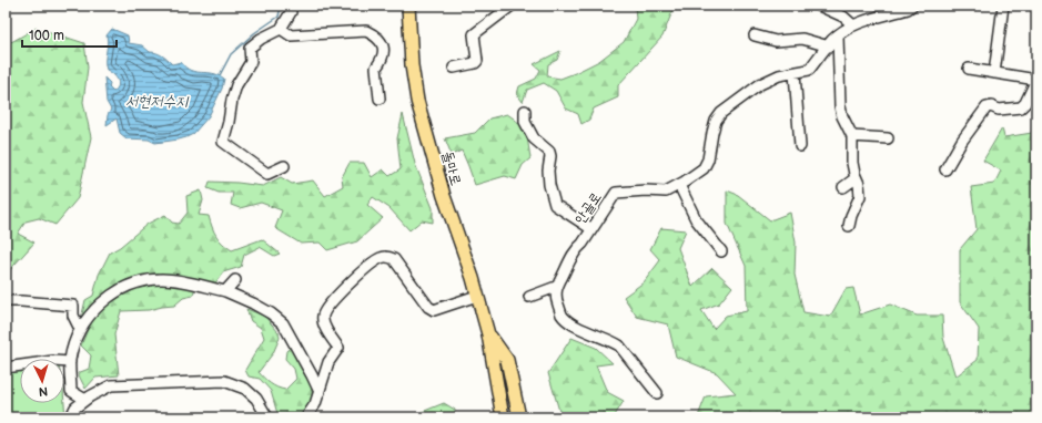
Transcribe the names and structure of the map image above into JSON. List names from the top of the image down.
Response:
{
  "streets": {
    "main road": ["돌마로"],
    "street": ["안골로"]
  },
  "water": ["서현저수지"],
  "scale_bar": "100 m",
  "north": "bottom"
}
